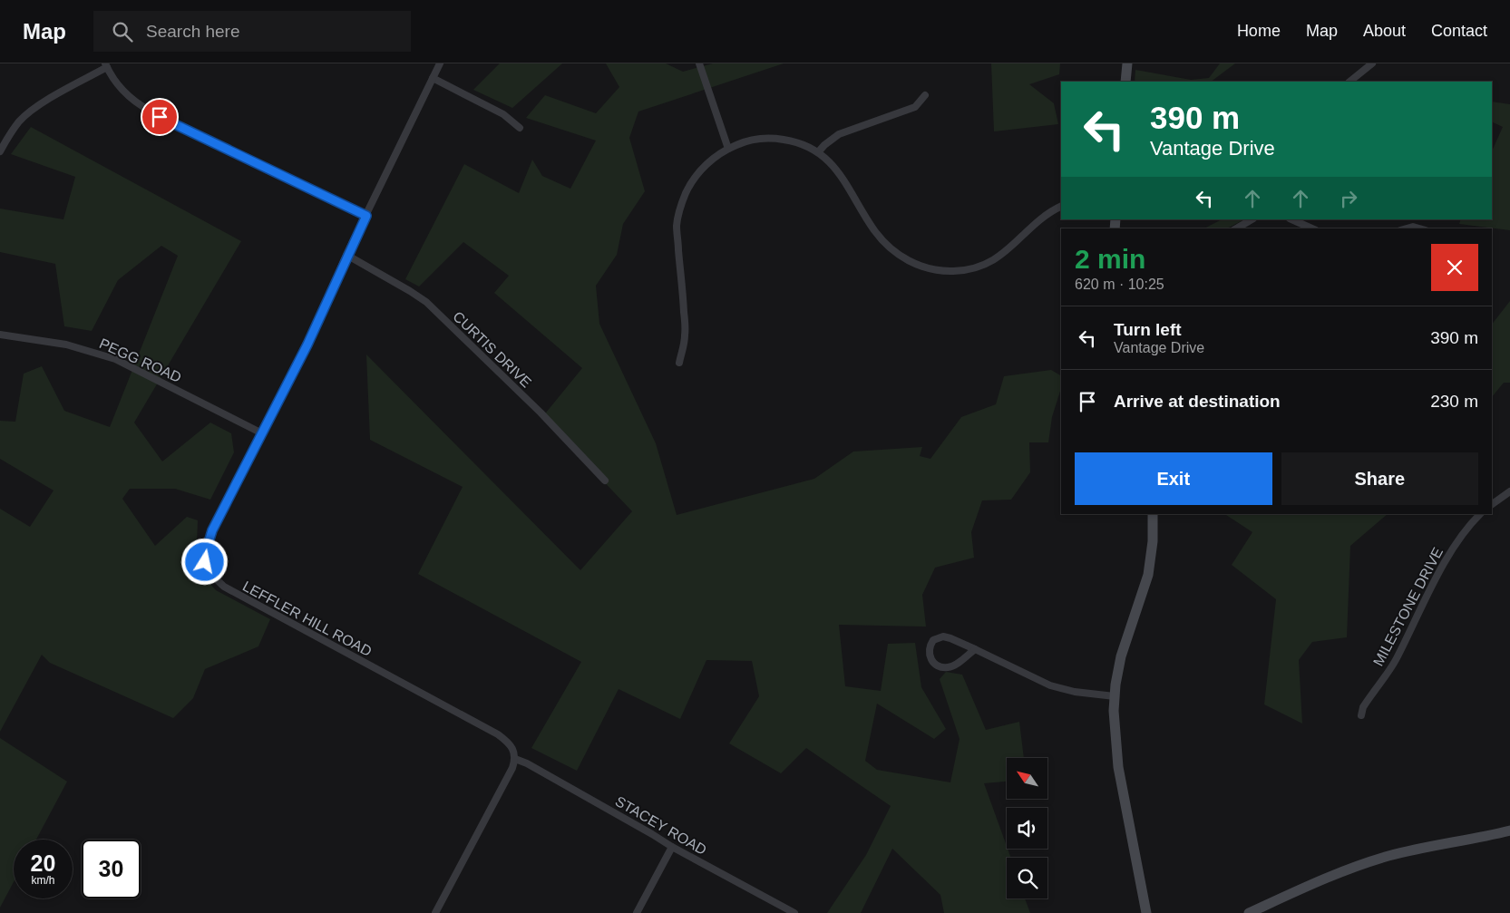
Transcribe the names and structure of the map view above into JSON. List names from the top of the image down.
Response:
{
  "streets": {
    "street": [
      "CURTIS DRIVE",
      "PEGG ROAD",
      "MILESTONE DRIVE",
      "LEFFLER HILL ROAD",
      "STACEY ROAD"
    ]
  },
  "crossings": [
    ["CURTIS DRIVE", "LEFFLER HILL ROAD"],
    ["PEGG ROAD", "LEFFLER HILL ROAD"],
    ["LEFFLER HILL ROAD", "STACEY ROAD"]
  ],
  "north": "top left",
  "page": {
    "header": "Map",
    "search": "Search here",
    "nav": [
      "Home",
      "Map",
      "About",
      "Contact"
    ],
    "turn": ["390 m", "Vantage Drive"],
    "heading": ["2 min", "620 m · 10:25"],
    "list": [
      {
        "name": "Turn left",
        "note": "Vantage Drive",
        "value": "390 m"
      },
      {
        "name": "Arrive at destination",
        "value": "230 m"
      }
    ],
    "buttons": ["Exit", "Share"],
    "speed": "20 km/h",
    "limit": "30"
  }
}
